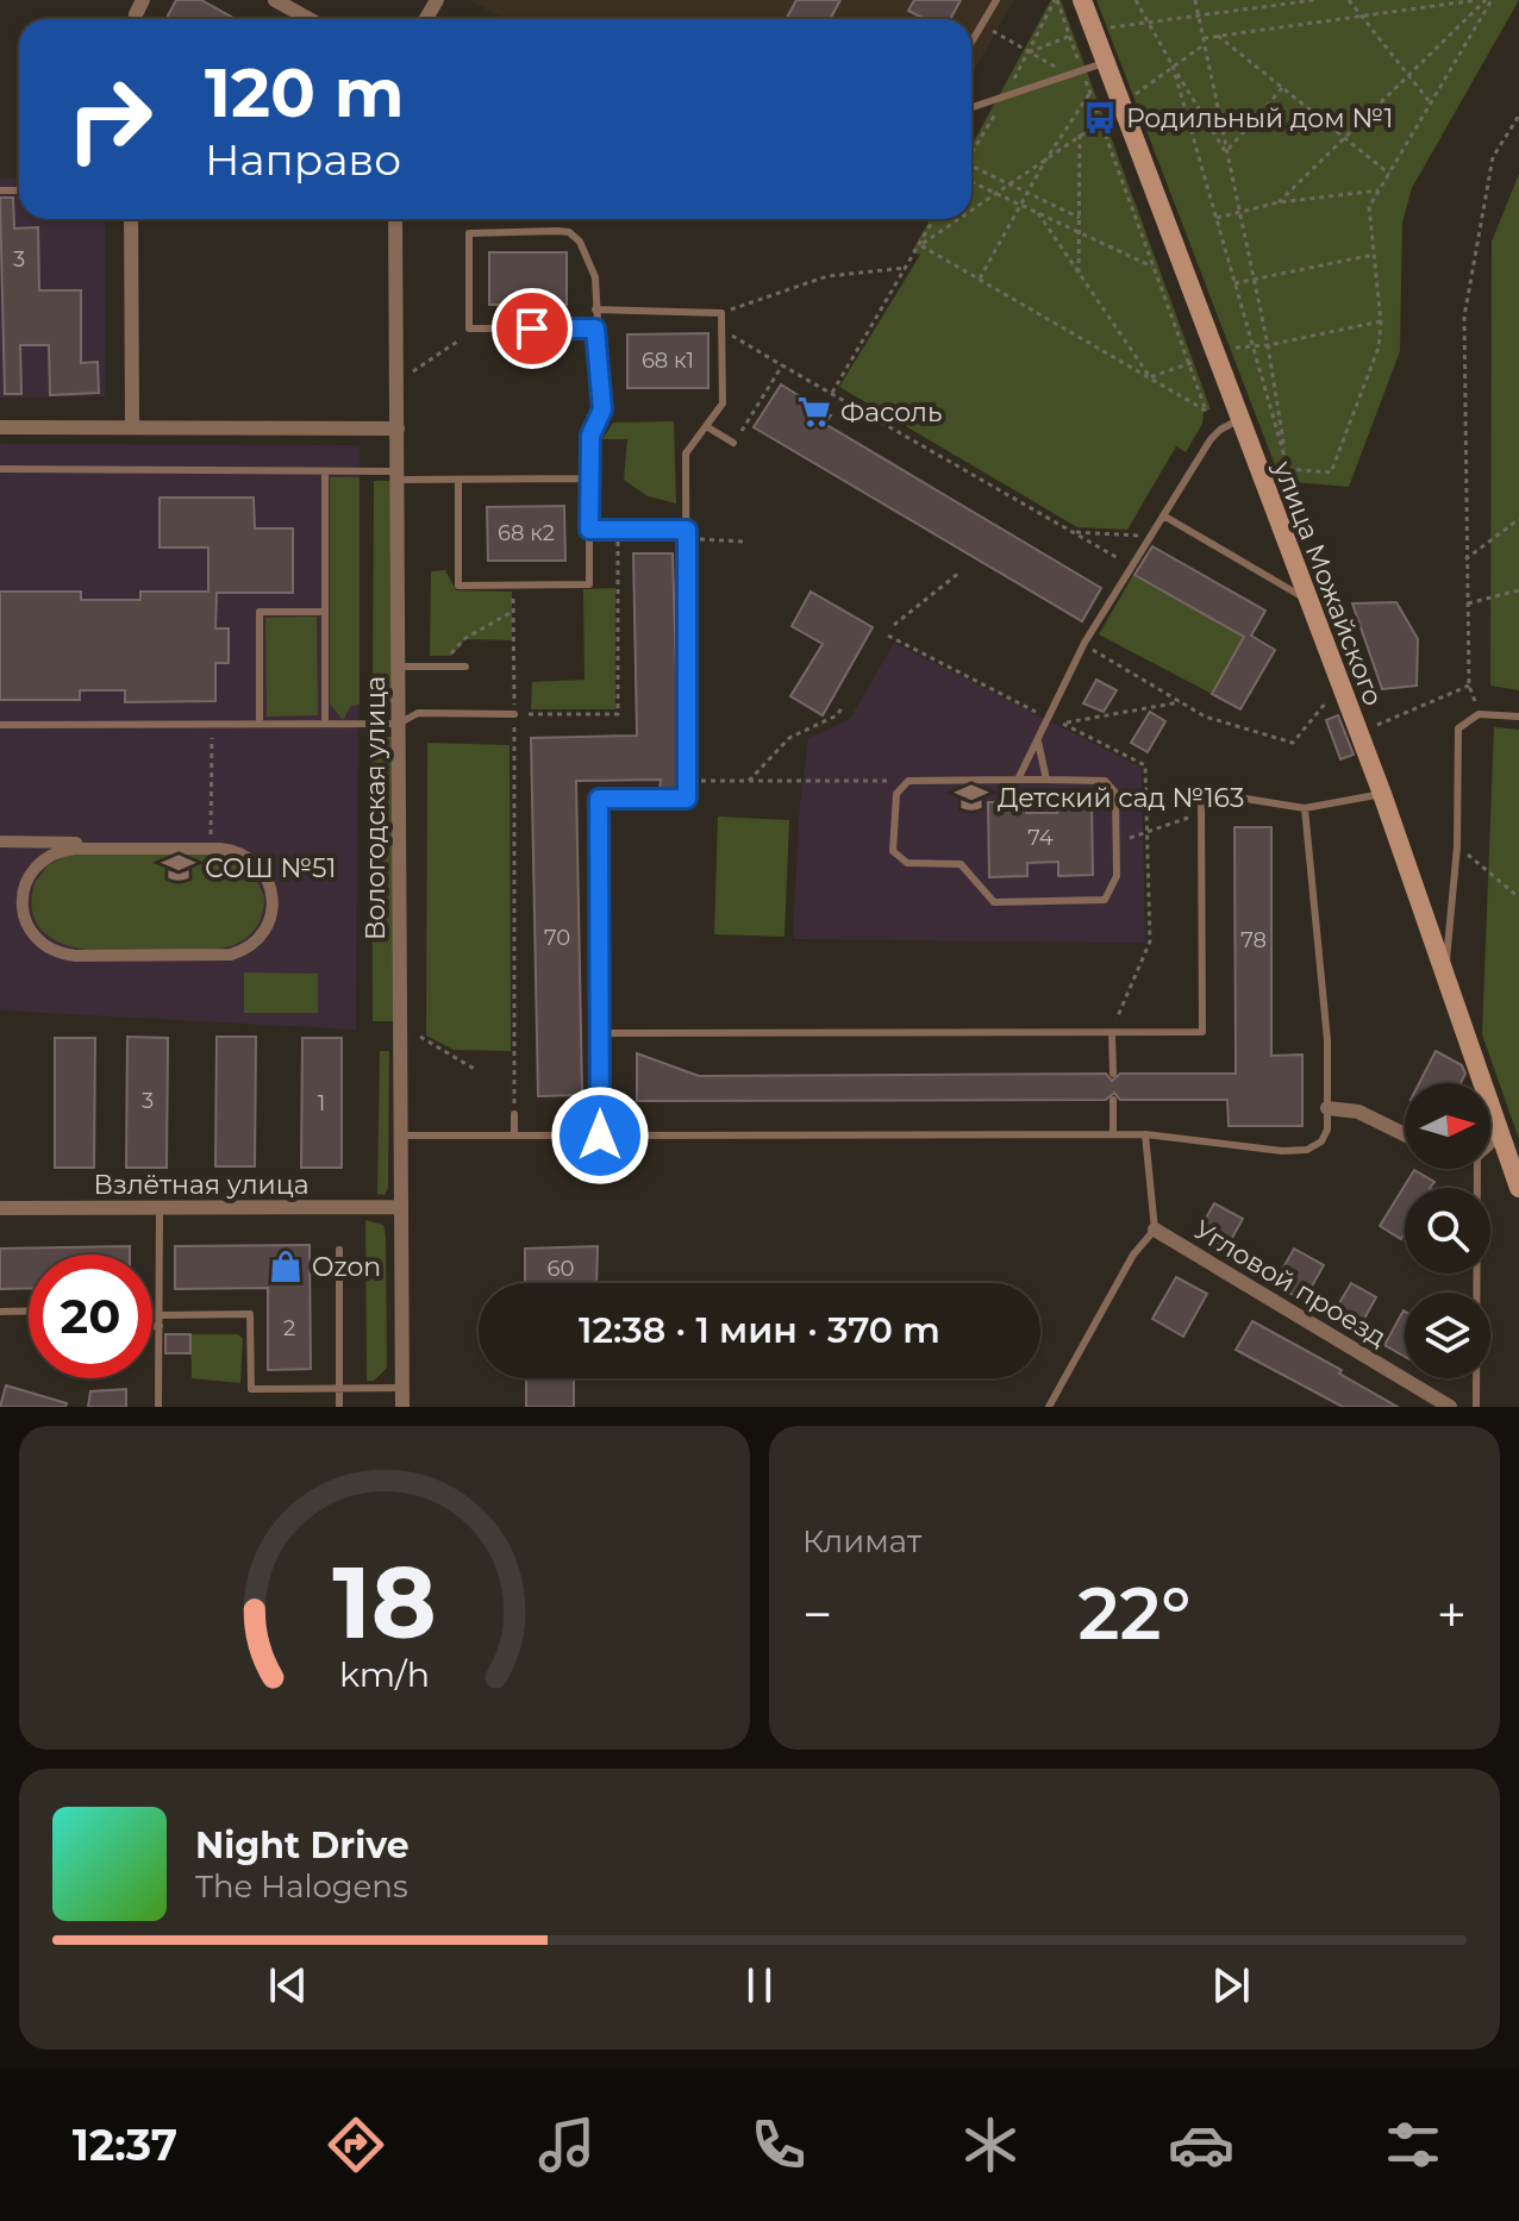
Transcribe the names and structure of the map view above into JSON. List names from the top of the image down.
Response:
{
  "streets": {
    "main road": ["улица Можайского"],
    "street": ["Вологодская улица", "Взлётная улица", "Угловой проезд"]
  },
  "crossings": [
    ["Вологодская улица", "Взлётная улица"]
  ],
  "places": {
    "bus stop": ["Родильный дом №1"],
    "supermarket": ["Фасоль"],
    "school or university": ["Детский сад №163", "СОШ №51"],
    "shop": ["Ozon"]
  },
  "house_numbers": [
    "3",
    "68 к1",
    "68 к2",
    "74",
    "70",
    "78",
    "3",
    "1",
    "60",
    "2"
  ],
  "north": "right",
  "page": {
    "turn": ["120 m", "Направо"],
    "limit": "20",
    "trip": "12:38 · 1 мин · 370 m",
    "tile": "Климат",
    "heat": ["−", "22°", "+"],
    "song": ["Night Drive", "The Halogens"],
    "tabs": "12:37",
    "gauge": ["18", "km/h"]
  }
}
